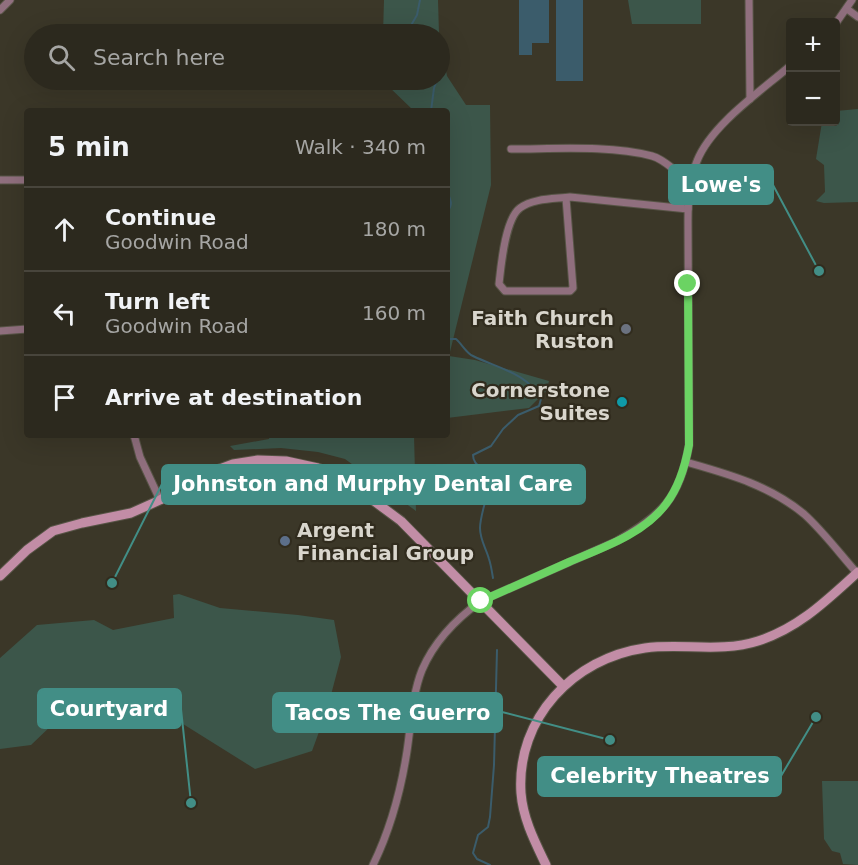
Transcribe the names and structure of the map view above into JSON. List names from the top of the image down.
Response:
{
  "places": [
    "Lowe's",
    "Faith Church Ruston",
    "Cornerstone Suites",
    "Argent Financial Group",
    "Johnston and Murphy Dental Care",
    "Celebrity Theatres",
    "Tacos The Guerro",
    "Courtyard"
  ],
  "page": {
    "map_buttons": ["+", "−"],
    "search": "Search here",
    "heading": ["5 min", "Walk · 340 m"],
    "list": [
      ["Continue", "Goodwin Road", "180 m"],
      ["Turn left", "Goodwin Road", "160 m"],
      "Arrive at destination"
    ]
  }
}
